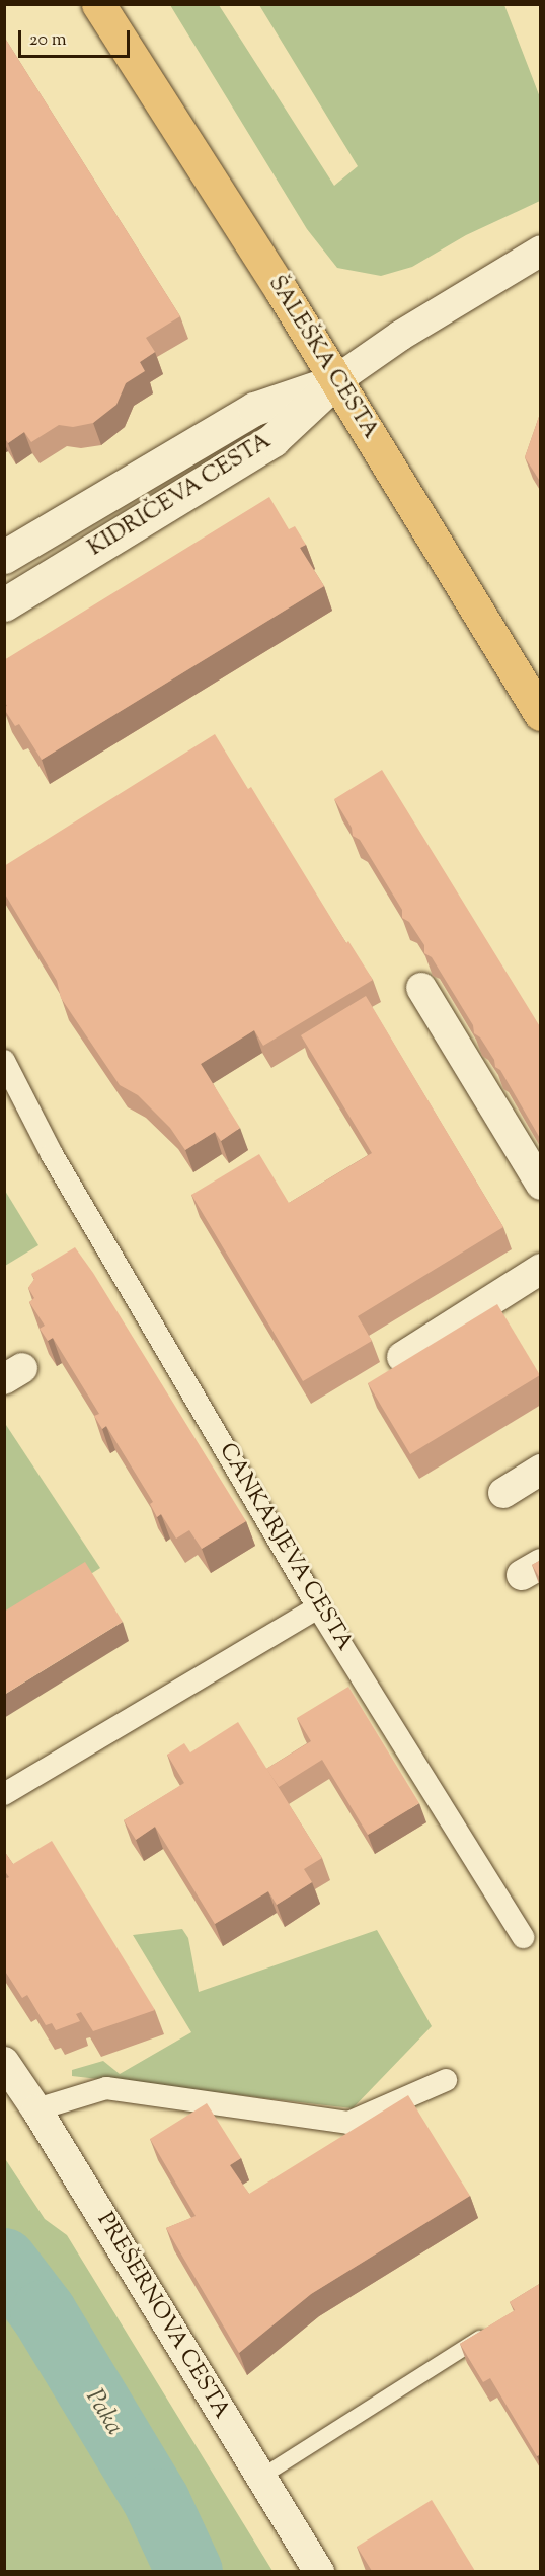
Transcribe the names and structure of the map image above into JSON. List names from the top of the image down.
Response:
{
  "streets": {
    "main road": ["ŠALEŠKA CESTA", "KIDRIČEVA CESTA"],
    "street": ["CANKARJEVA CESTA", "PREŠERNOVA CESTA"]
  },
  "crossings": [
    ["ŠALEŠKA CESTA", "KIDRIČEVA CESTA"]
  ],
  "water": ["Paka"],
  "scale_bar": "20 m"
}
